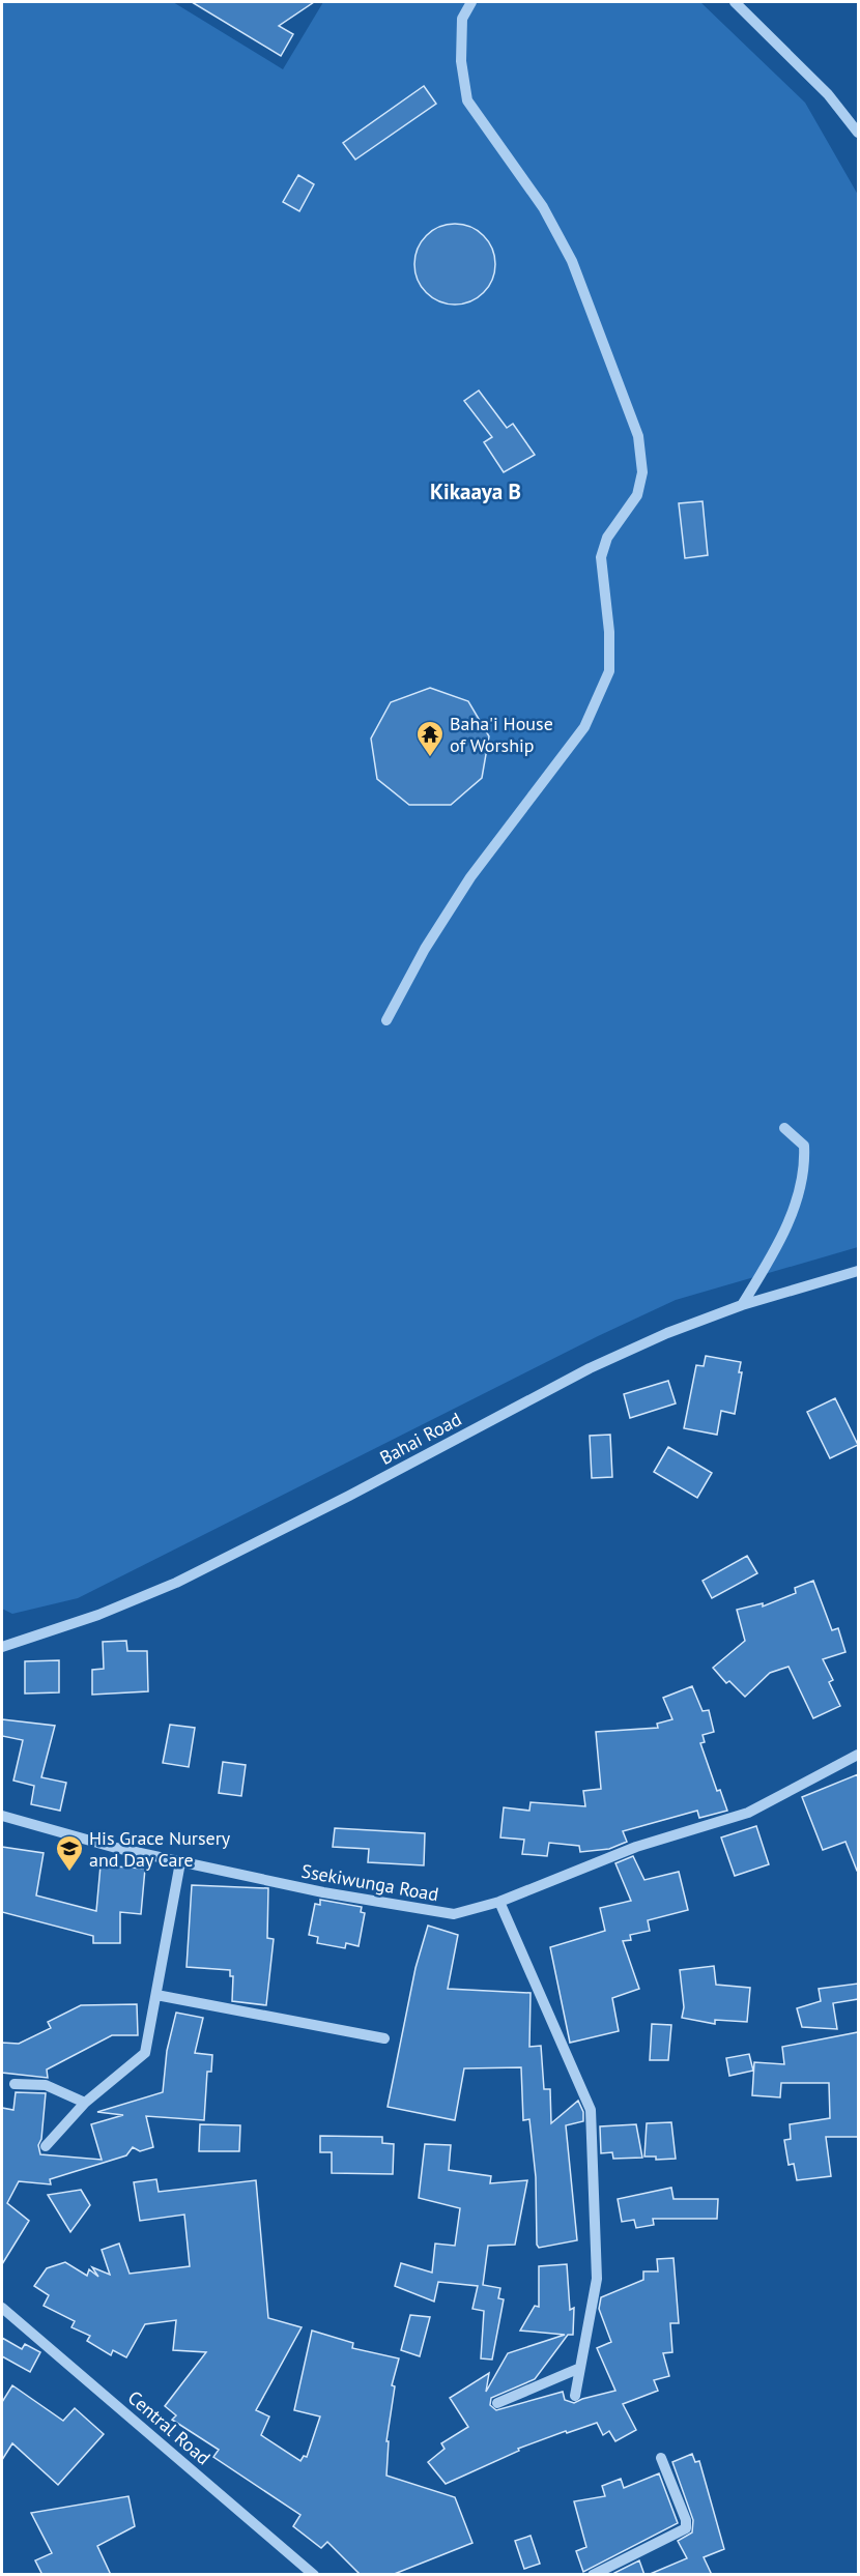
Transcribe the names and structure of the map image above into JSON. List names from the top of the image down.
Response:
{
  "streets": {
    "street": ["Bahai Road", "Ssekiwunga Road", "Central Road"]
  },
  "districts": ["Kikaaya B"],
  "places": {
    "temple": ["Baha'i House of Worship"],
    "school or university": ["His Grace Nursery and Day Care"]
  }
}
